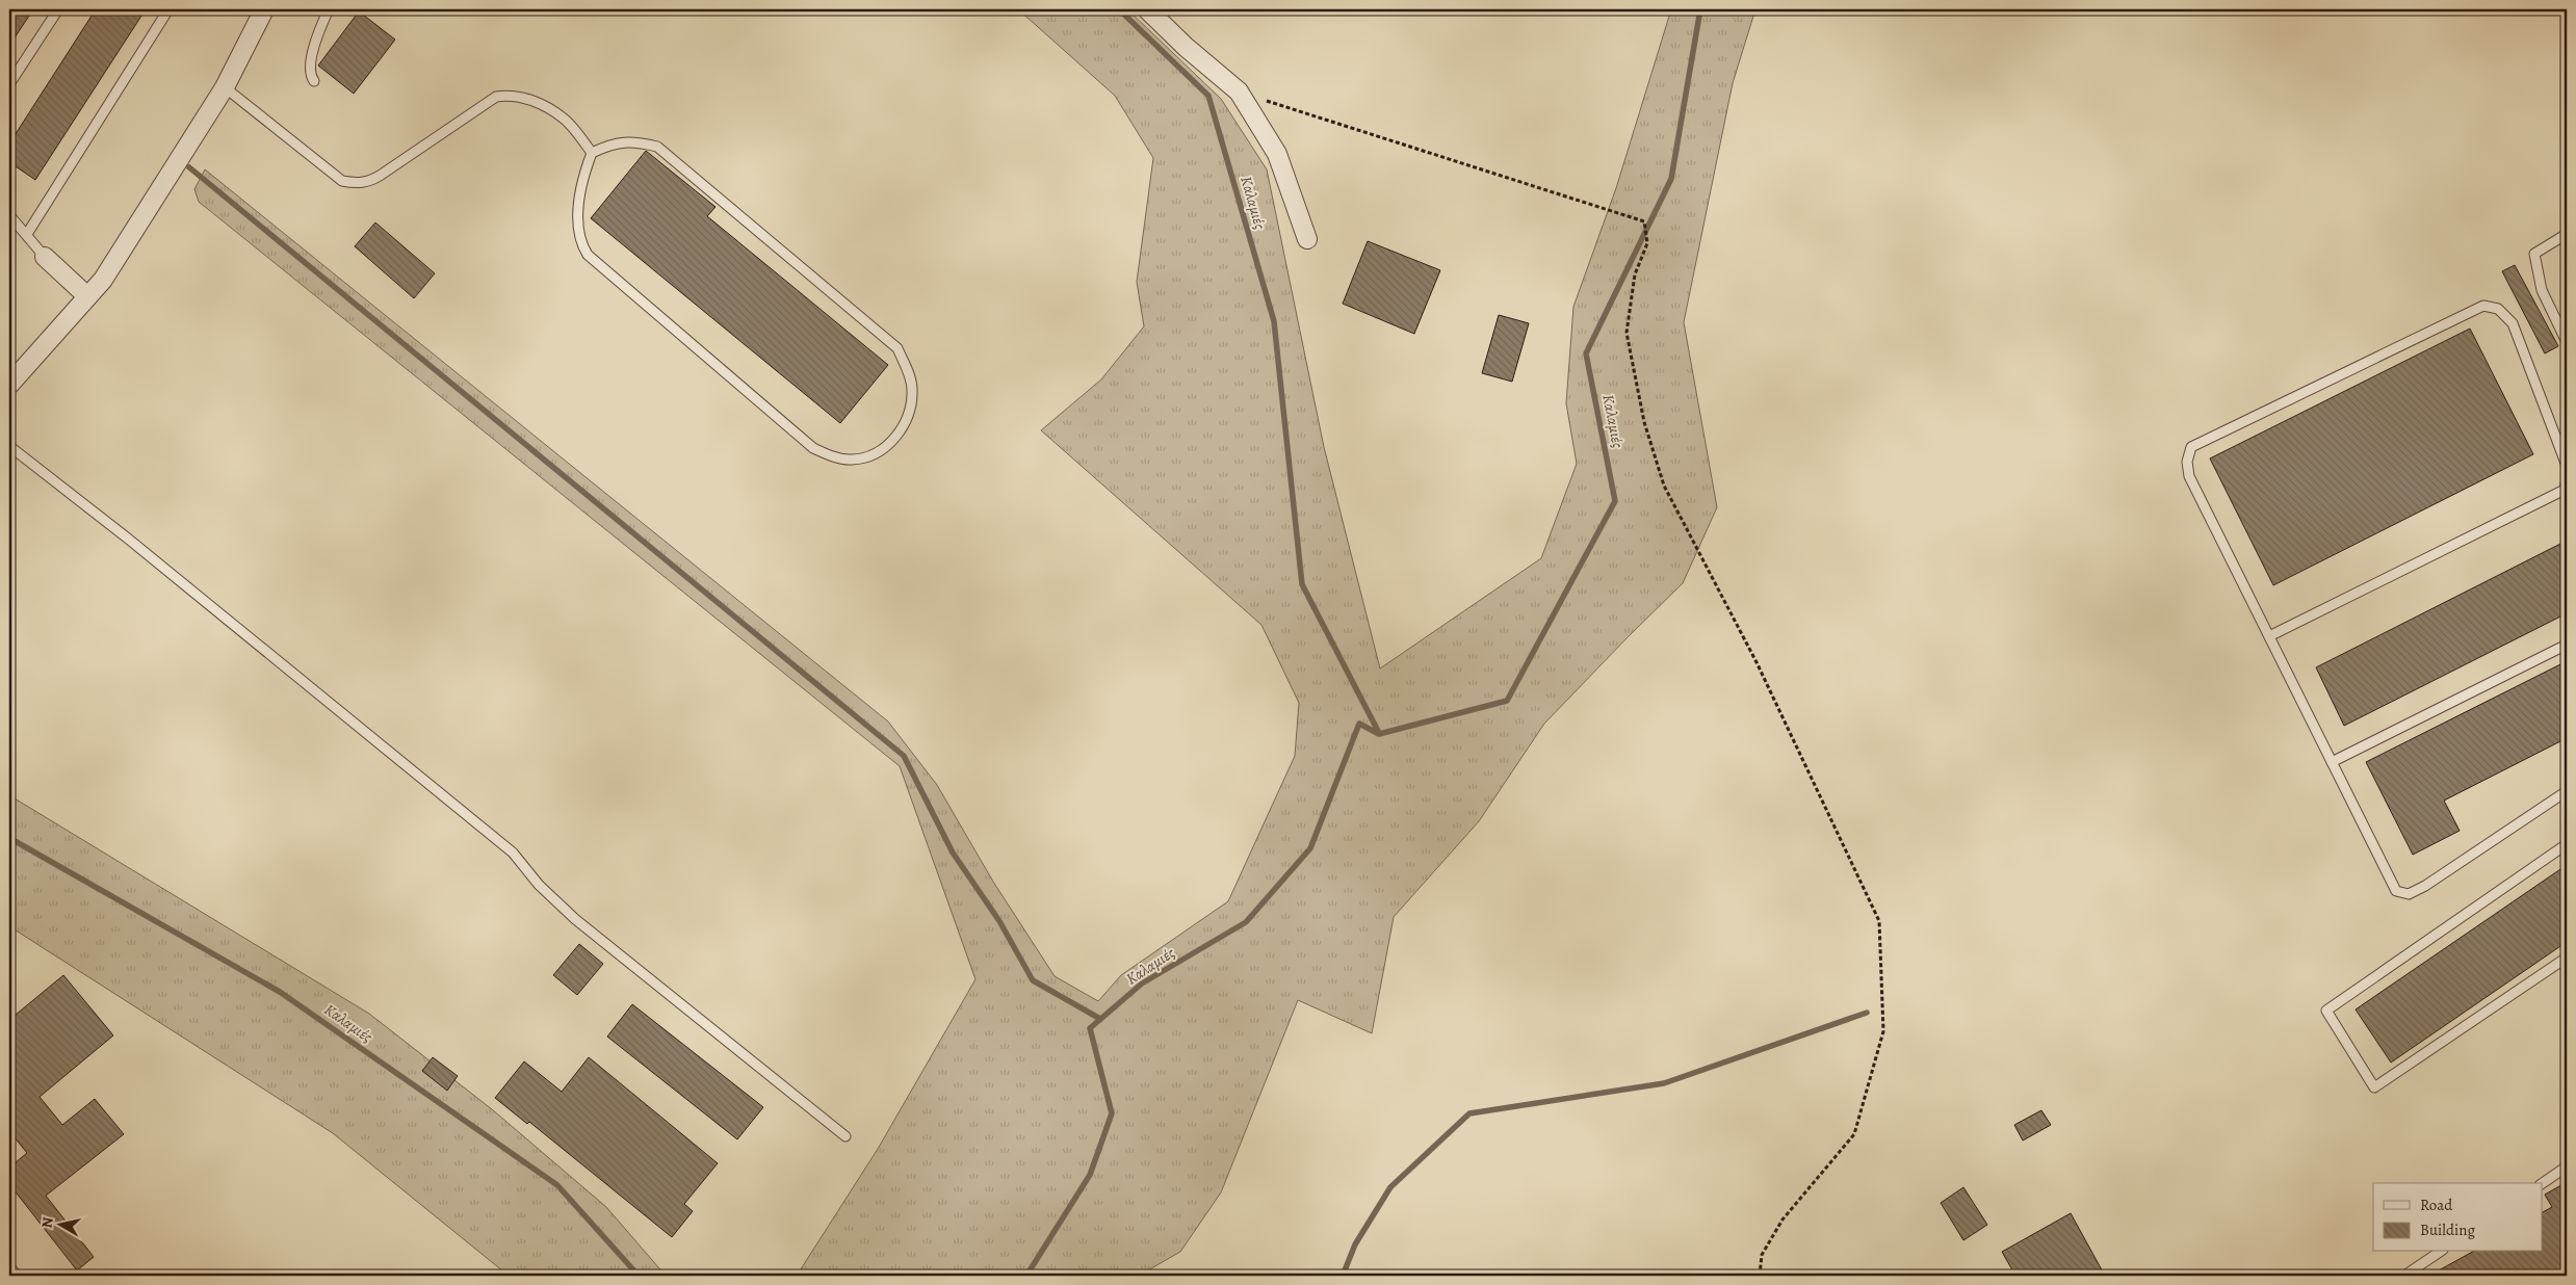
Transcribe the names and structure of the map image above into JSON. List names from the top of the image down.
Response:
{
  "water": ["Καλαμιές"],
  "legend": ["Road", "Building"],
  "north": "left"
}
